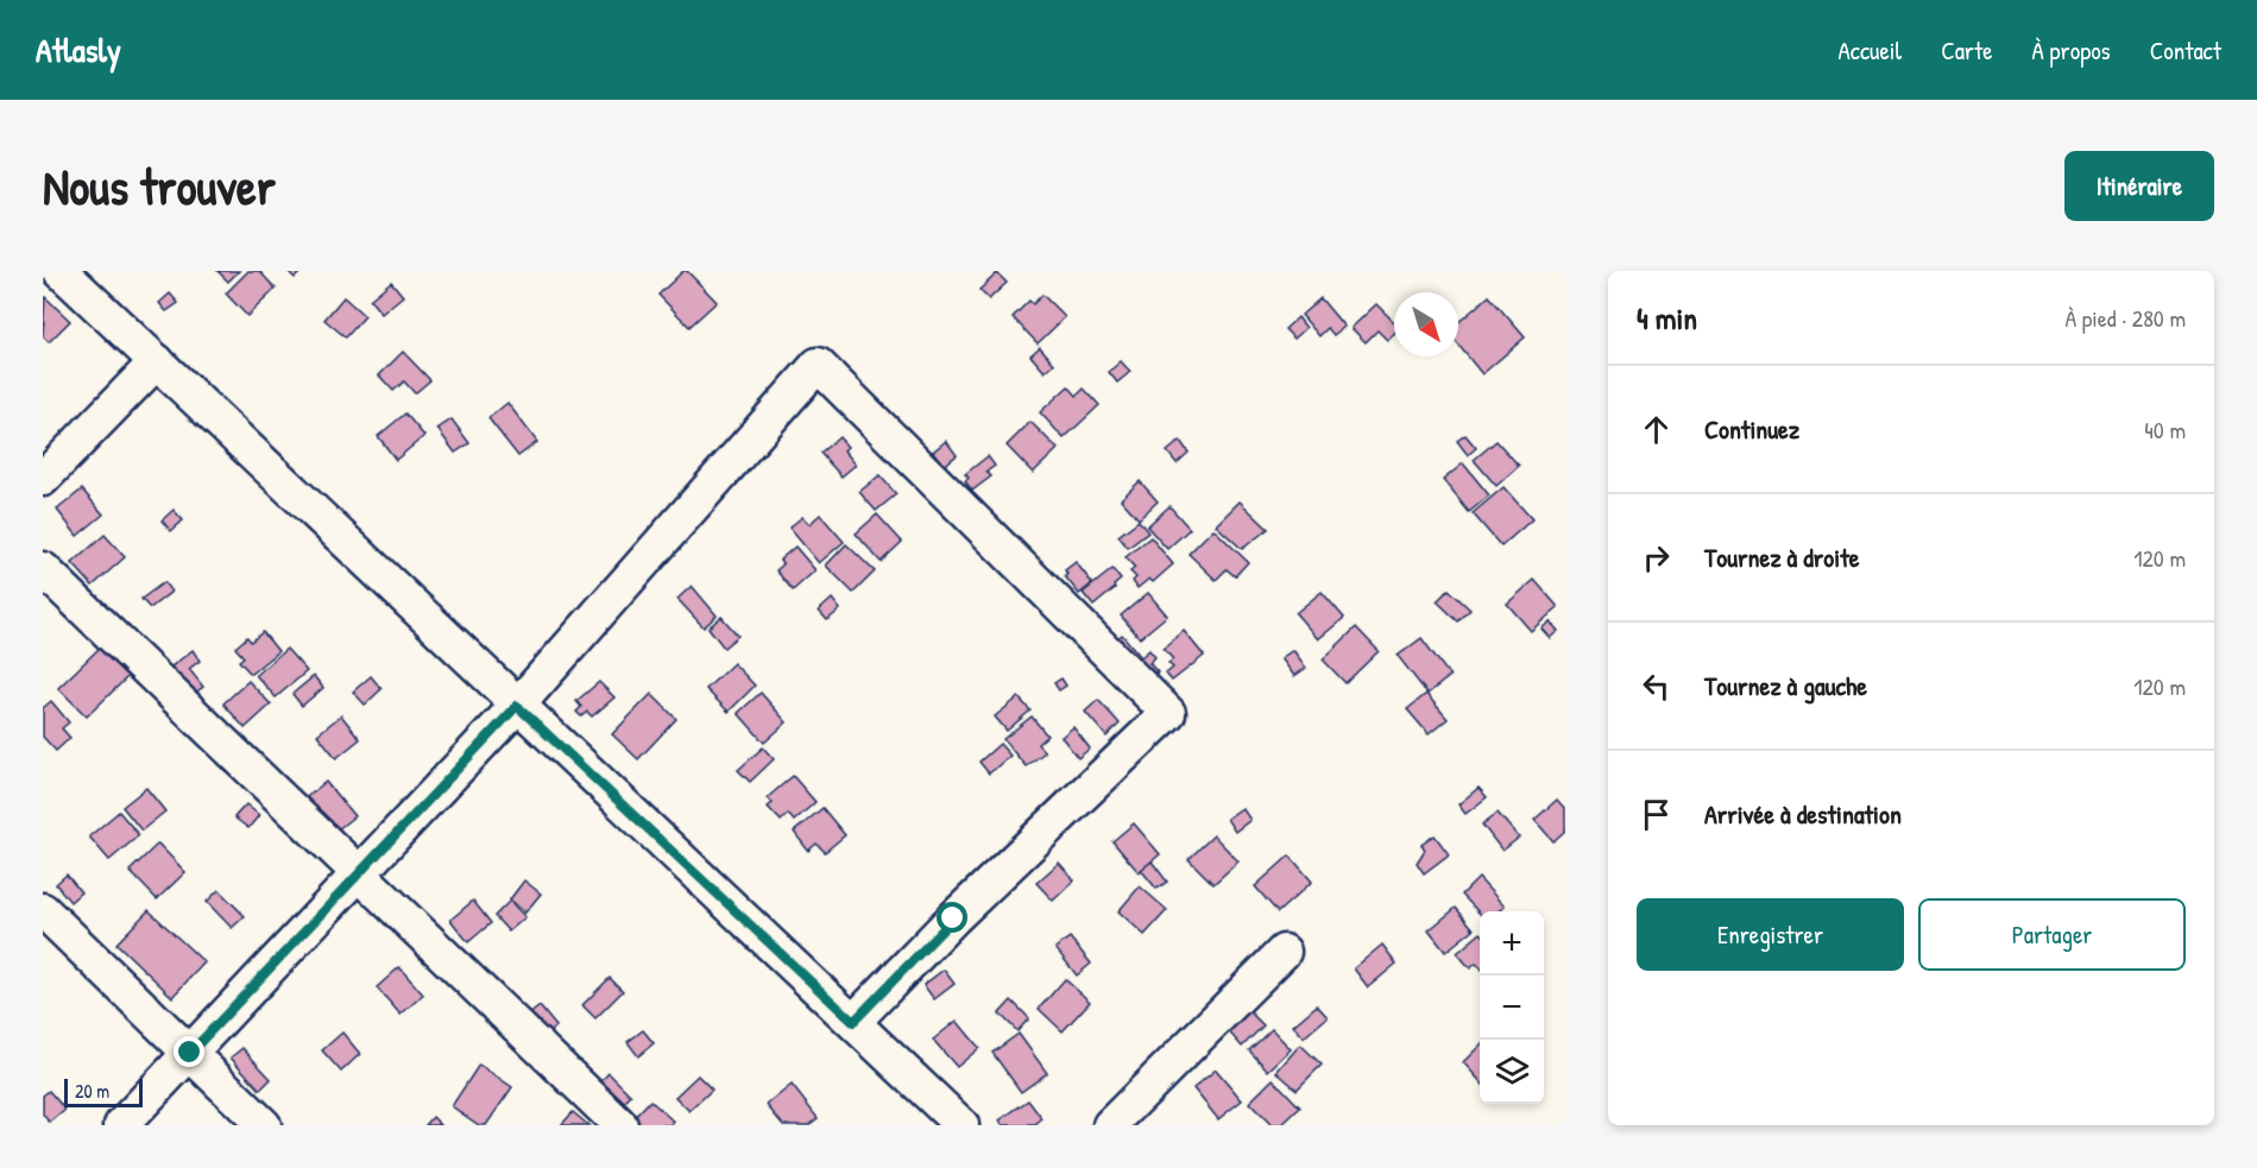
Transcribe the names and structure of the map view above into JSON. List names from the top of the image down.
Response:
{
  "scale_bar": "20 m",
  "north": "bottom right",
  "page": {
    "header": "Atlasly",
    "nav": [
      "Accueil",
      "Carte",
      "À propos",
      "Contact"
    ],
    "buttons": [
      "Itinéraire",
      ["Enregistrer", "Partager"]
    ],
    "title": "Nous trouver",
    "heading": ["4 min", "À pied · 280 m"],
    "list": [
      ["Continuez", "40 m"],
      ["Tournez à droite", "120 m"],
      ["Tournez à gauche", "120 m"],
      "Arrivée à destination"
    ],
    "map_buttons": ["+", "−"],
    "scale": "20 m"
  }
}
